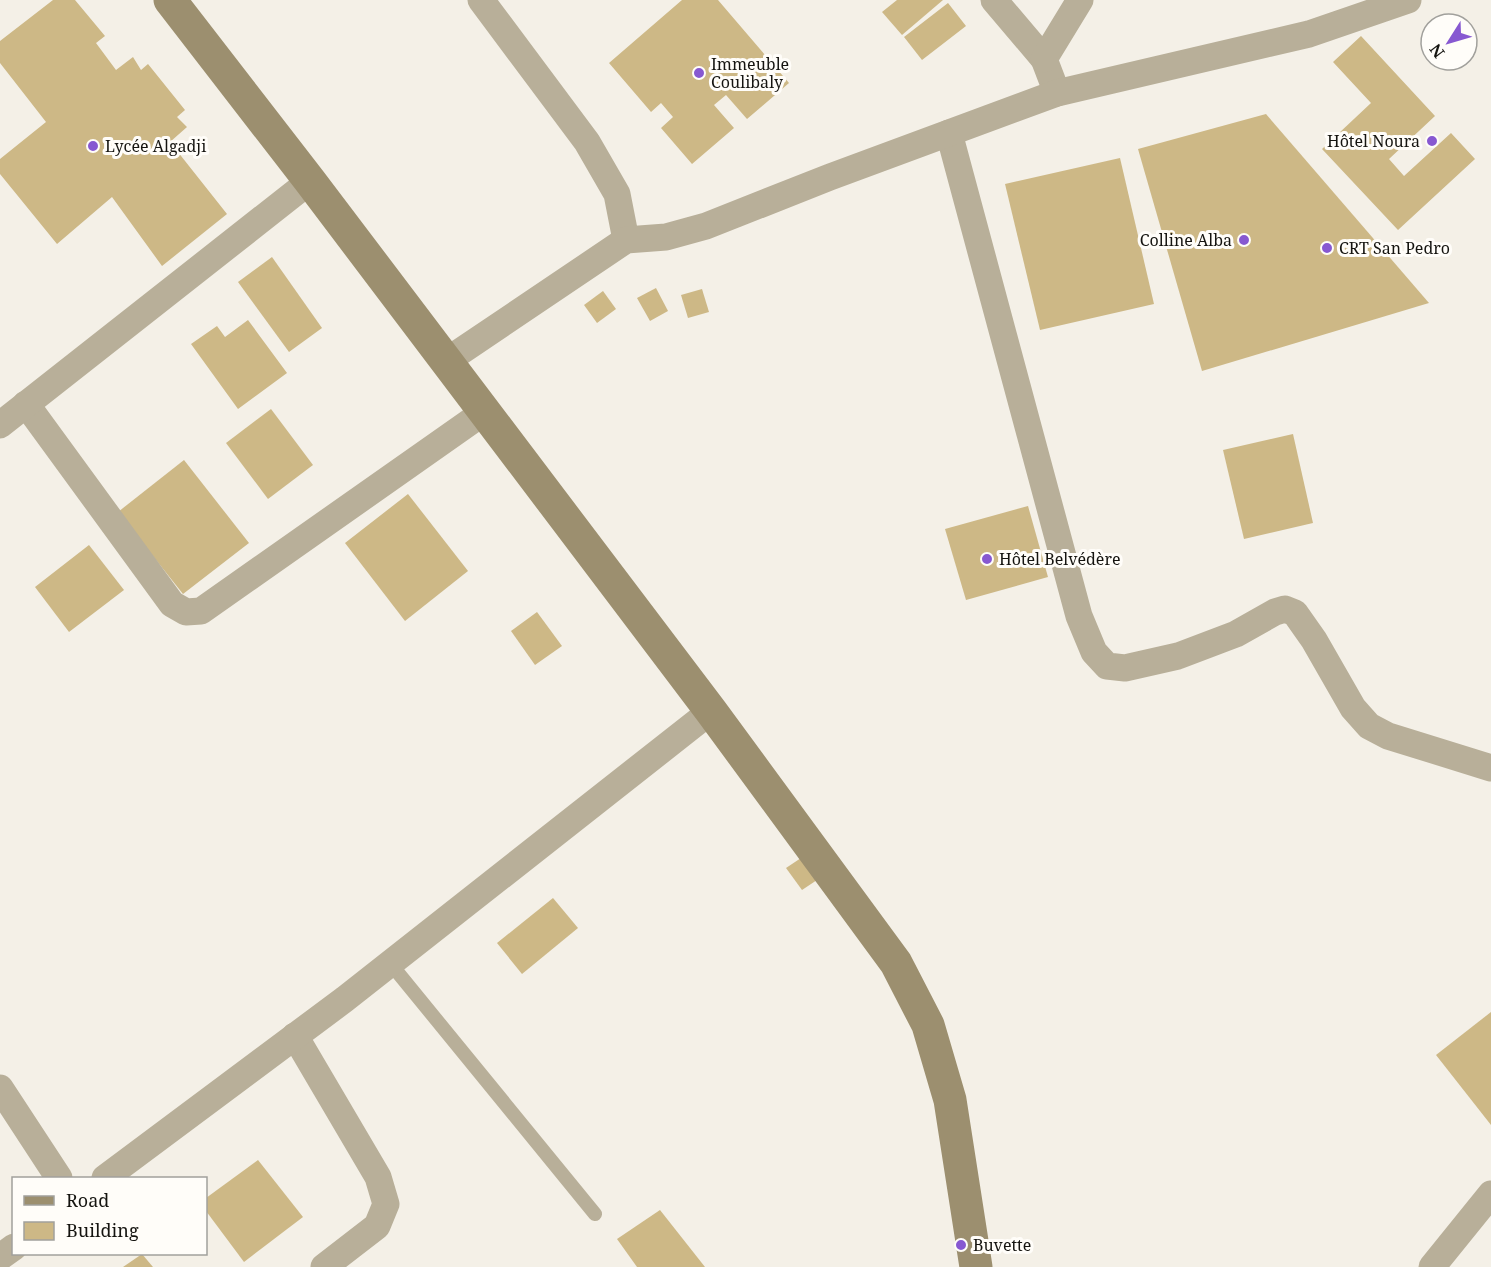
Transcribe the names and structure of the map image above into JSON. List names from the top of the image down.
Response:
{
  "places": [
    "Immeuble Coulibaly",
    "Hôtel Noura",
    "Lycée Algadji",
    "Colline Alba",
    "CRT San Pedro",
    "Hôtel Belvédère",
    "Buvette"
  ],
  "legend": ["Road", "Building"],
  "north": "bottom left"
}
